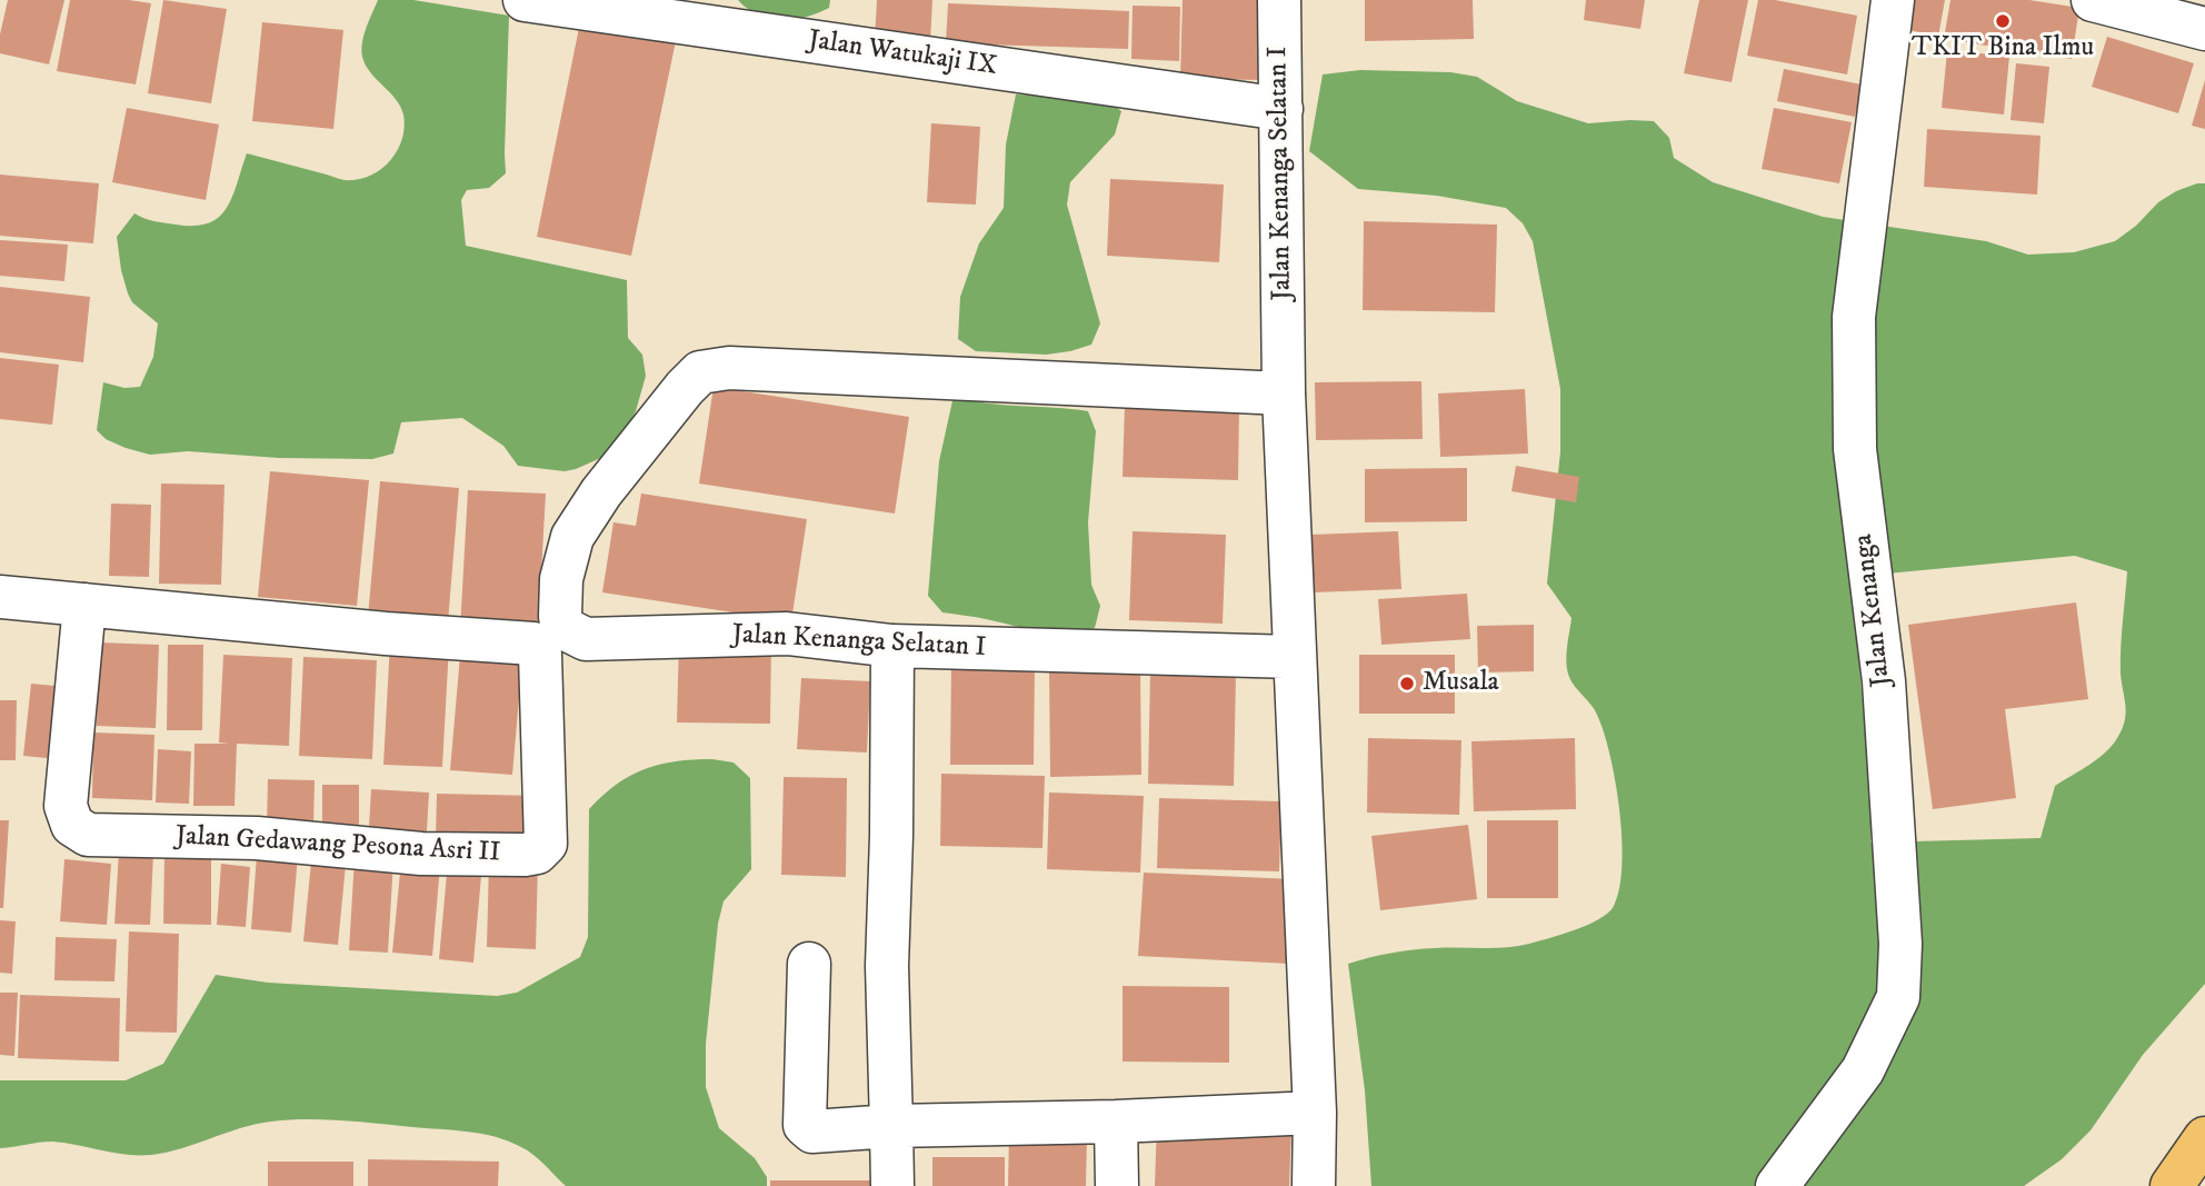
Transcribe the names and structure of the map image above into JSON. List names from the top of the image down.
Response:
{
  "streets": {
    "street": [
      "Jalan Watukaji IX",
      "Jalan Kenanga Selatan I",
      "Jalan Kenanga",
      "Jalan Gedawang Pesona Asri II"
    ]
  },
  "crossings": [
    ["Jalan Watukaji IX", "Jalan Kenanga Selatan I"]
  ],
  "places": ["TKIT Bina Ilmu", "Musala"]
}
